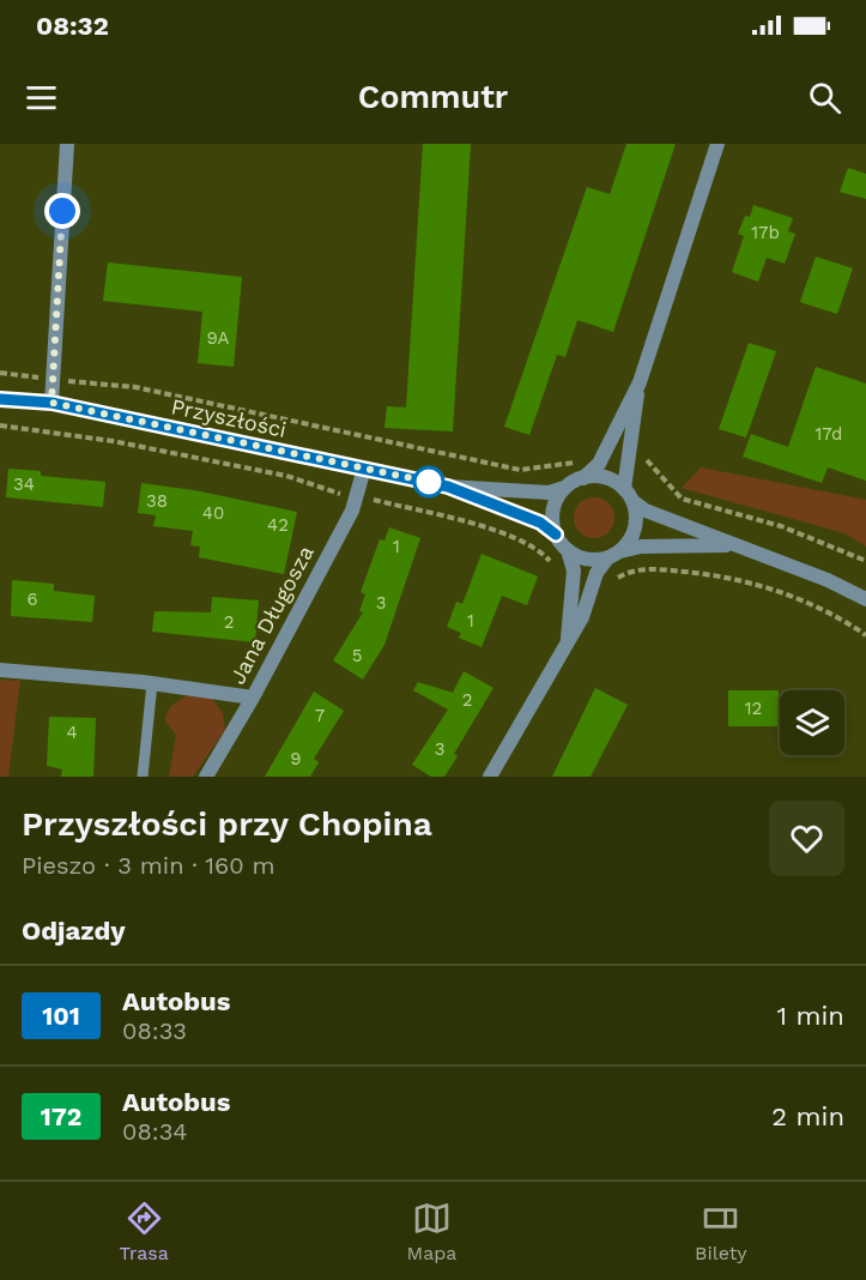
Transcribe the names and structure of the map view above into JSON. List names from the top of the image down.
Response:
{
  "streets": {
    "street": ["Przyszłości", "Jana Długosza"]
  },
  "crossings": [
    ["Przyszłości", "Jana Długosza"]
  ],
  "lines": ["bus line 101"],
  "house_numbers": [
    "17b",
    "9A",
    "17d",
    "34",
    "38",
    "40",
    "42",
    "1",
    "6",
    "3",
    "1",
    "2",
    "5",
    "2",
    "12",
    "7",
    "4",
    "3",
    "9"
  ],
  "page": {
    "status": "08:32",
    "header": "Commutr",
    "heading": [
      ["Przyszłości przy Chopina", "Pieszo · 3 min · 160 m"],
      "Odjazdy"
    ],
    "list": [
      {
        "mark": "101",
        "name": "Autobus",
        "note": "08:33",
        "value": "1 min"
      },
      {
        "mark": "172",
        "name": "Autobus",
        "note": "08:34",
        "value": "2 min"
      }
    ],
    "tabs": ["Trasa", "Mapa", "Bilety"]
  }
}
